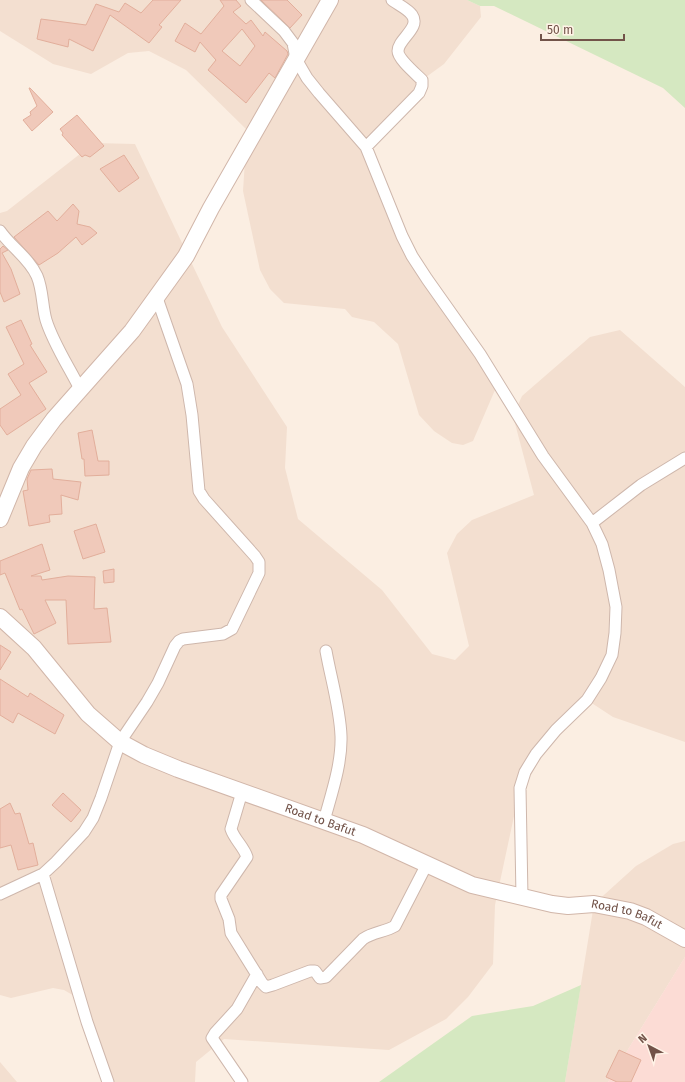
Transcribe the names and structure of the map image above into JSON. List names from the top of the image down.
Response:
{
  "streets": {
    "street": ["Road to Bafut"]
  },
  "scale_bar": "50 m",
  "north": "top left"
}
